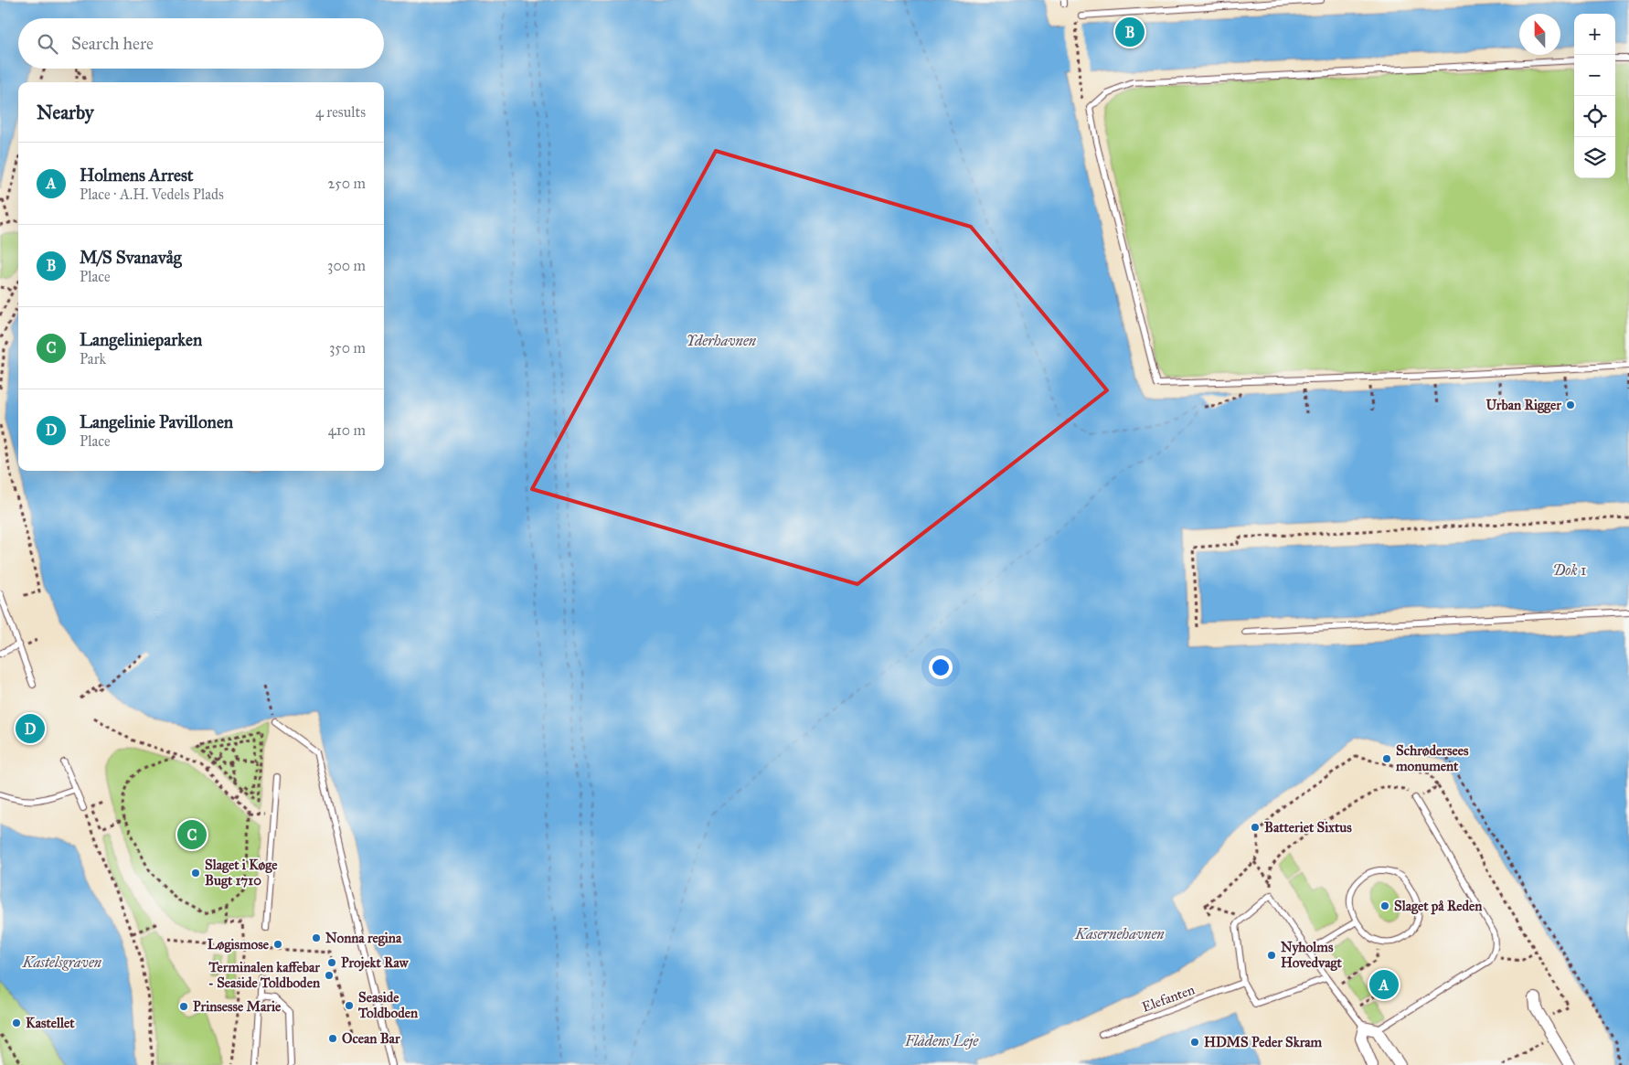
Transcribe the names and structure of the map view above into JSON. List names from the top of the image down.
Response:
{
  "streets": {
    "lane": ["Elefanten"]
  },
  "water": [
    "Yderhavnen",
    "Dok 1",
    "Kasernehavnen",
    "Kastelsgraven",
    "Flådens Leje"
  ],
  "places": [
    "Urban Rigger",
    "Schrødersees monument",
    "Batteriet Sixtus",
    "Slaget i Køge Bugt 1710",
    "Slaget på Reden",
    "Nonna regina",
    "Løgismose",
    "Nyholms Hovedvagt",
    "Projekt Raw",
    "Terminalen kaffebar - Seaside Toldboden",
    "Seaside Toldboden",
    "Prinsesse Marie",
    "Kastellet",
    "Ocean Bar",
    "HDMS Peder Skram"
  ],
  "north": "top",
  "page": {
    "map_buttons": ["+", "−"],
    "pins": [
      "B",
      "D",
      "C",
      "A"
    ],
    "search": "Search here",
    "heading": ["Nearby", "4 results"],
    "list": [
      {
        "mark": "A",
        "name": "Holmens Arrest",
        "note": "Place · A.H. Vedels Plads",
        "value": "250 m"
      },
      {
        "mark": "B",
        "name": "M/S Svanavåg",
        "note": "Place",
        "value": "300 m"
      },
      {
        "mark": "C",
        "name": "Langelinieparken",
        "note": "Park",
        "value": "350 m"
      },
      {
        "mark": "D",
        "name": "Langelinie Pavillonen",
        "note": "Place",
        "value": "410 m"
      }
    ]
  }
}
